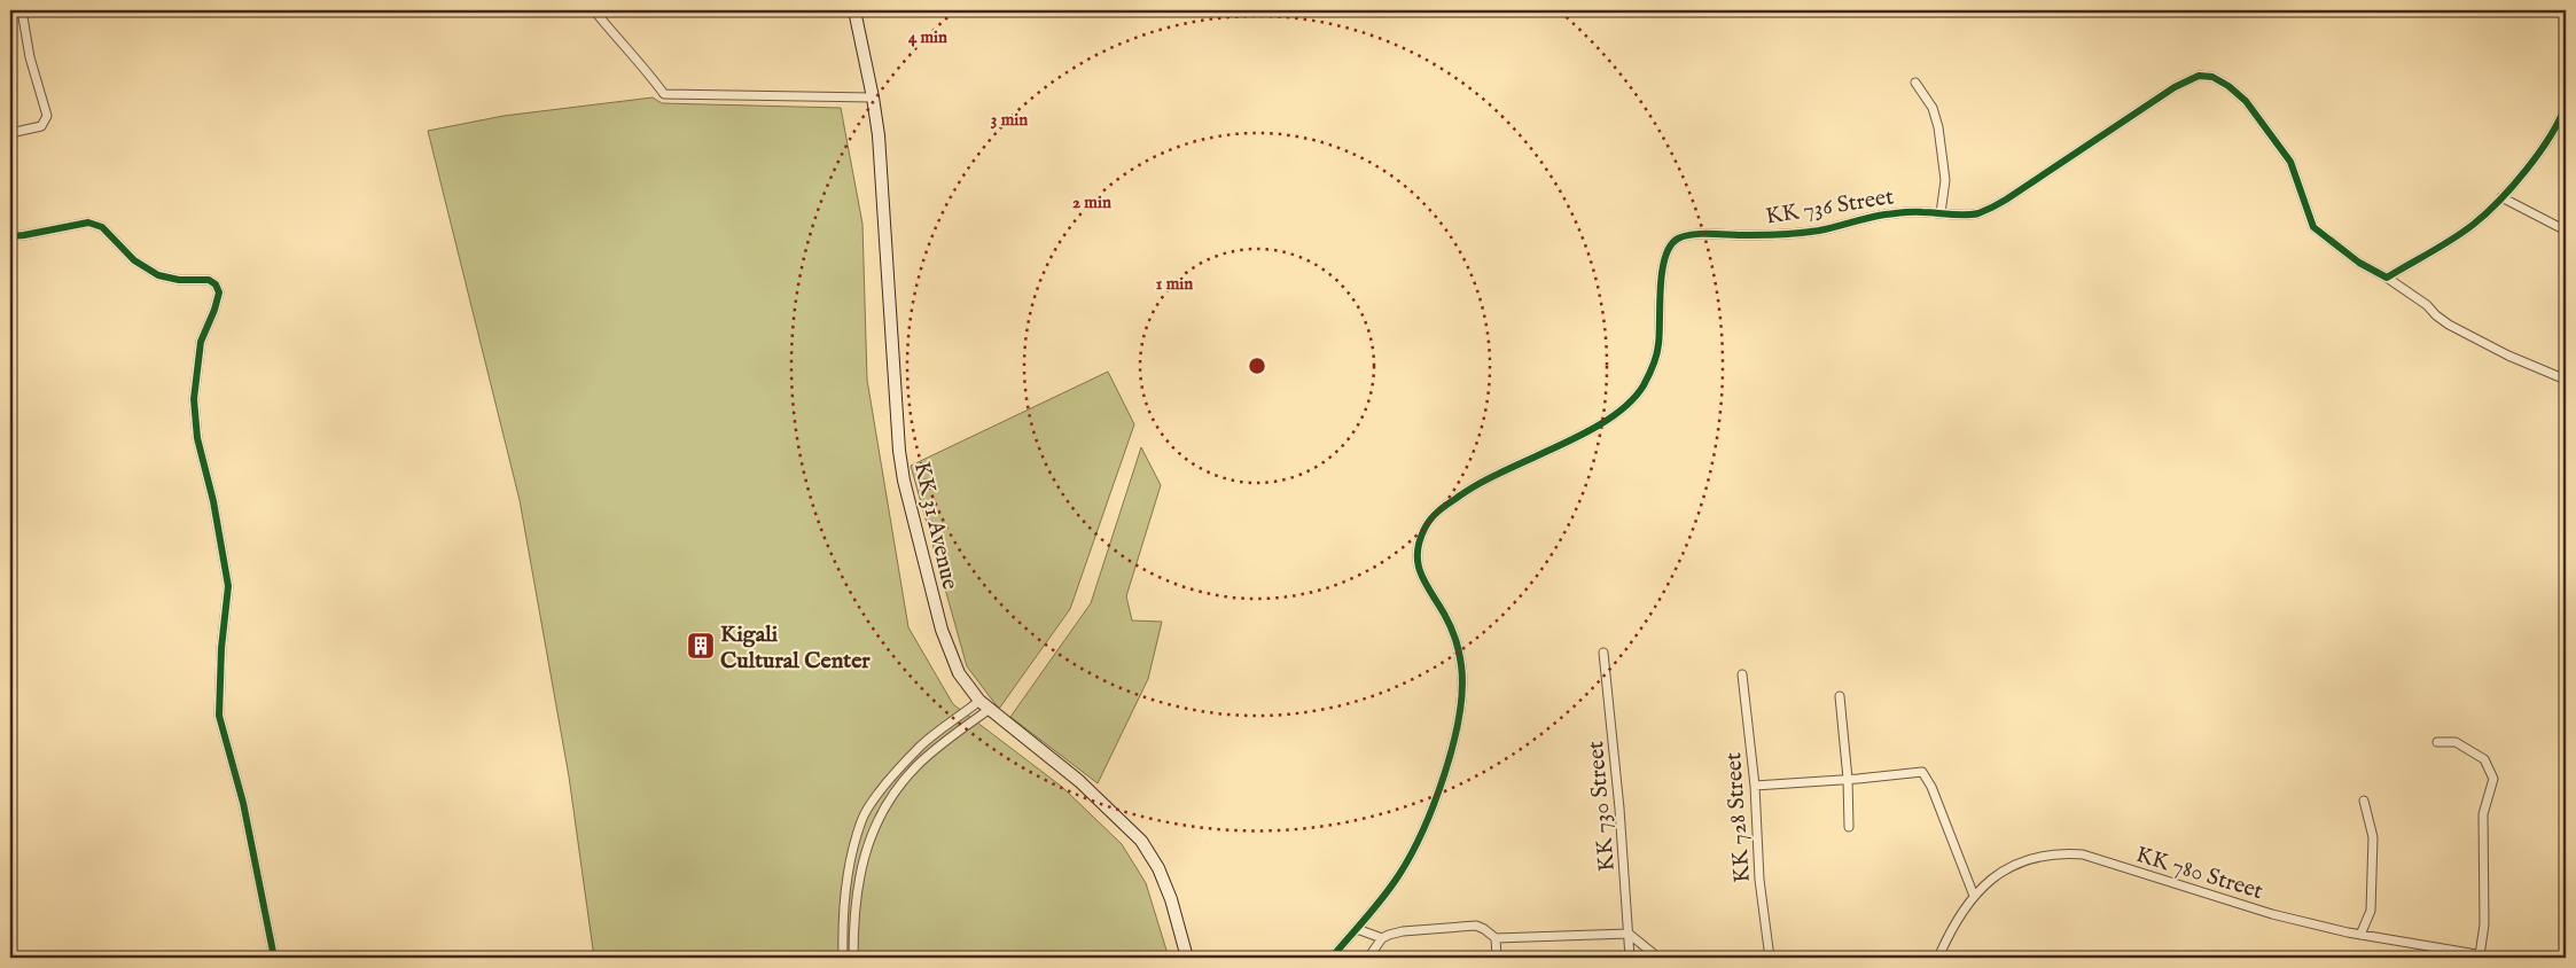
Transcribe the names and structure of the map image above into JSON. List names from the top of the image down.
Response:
{
  "streets": {
    "main road": ["KK 31 Avenue"],
    "street": [
      "KK 736 Street",
      "KK 730 Street",
      "KK 728 Street",
      "KK 780 Street"
    ]
  },
  "places": {
    "building": ["Kigali Cultural Center"]
  },
  "rings": [
    "4 min",
    "3 min",
    "2 min",
    "1 min"
  ]
}
